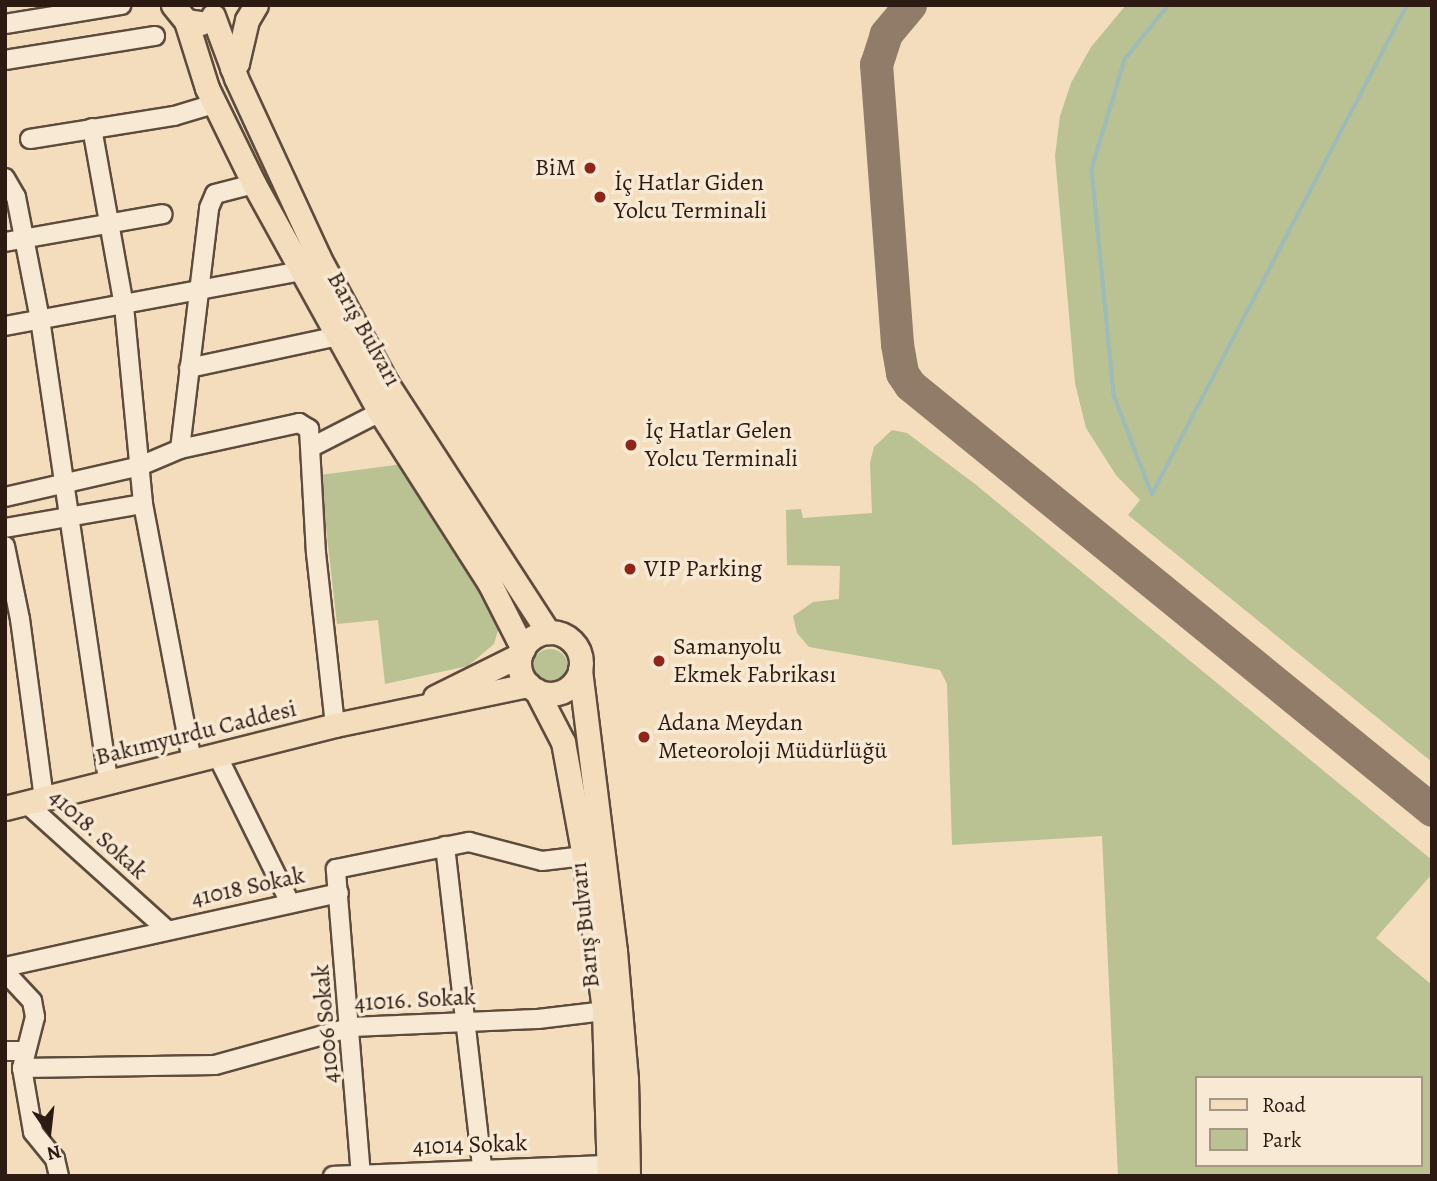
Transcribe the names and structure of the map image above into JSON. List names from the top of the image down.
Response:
{
  "streets": {
    "main road": ["Barış Bulvarı", "Bakımyurdu Caddesi"],
    "street": [
      "41018. Sokak",
      "41018 Sokak",
      "41016. Sokak",
      "41006 Sokak",
      "41014 Sokak"
    ]
  },
  "crossings": [
    ["Barış Bulvarı", "Bakımyurdu Caddesi"],
    ["Barış Bulvarı", "41018 Sokak"],
    ["Barış Bulvarı", "41016. Sokak"],
    ["Barış Bulvarı", "41014 Sokak"],
    ["Bakımyurdu Caddesi", "41018. Sokak"],
    ["41018. Sokak", "41018 Sokak"],
    ["41018 Sokak", "41006 Sokak"],
    ["41016. Sokak", "41006 Sokak"],
    ["41006 Sokak", "41014 Sokak"]
  ],
  "places": [
    "BiM",
    "İç Hatlar Giden Yolcu Terminali",
    "İç Hatlar Gelen Yolcu Terminali",
    "VIP Parking",
    "Samanyolu Ekmek Fabrikası",
    "Adana Meydan Meteoroloji Müdürlüğü"
  ],
  "legend": ["Road", "Park"],
  "north": "bottom"
}
